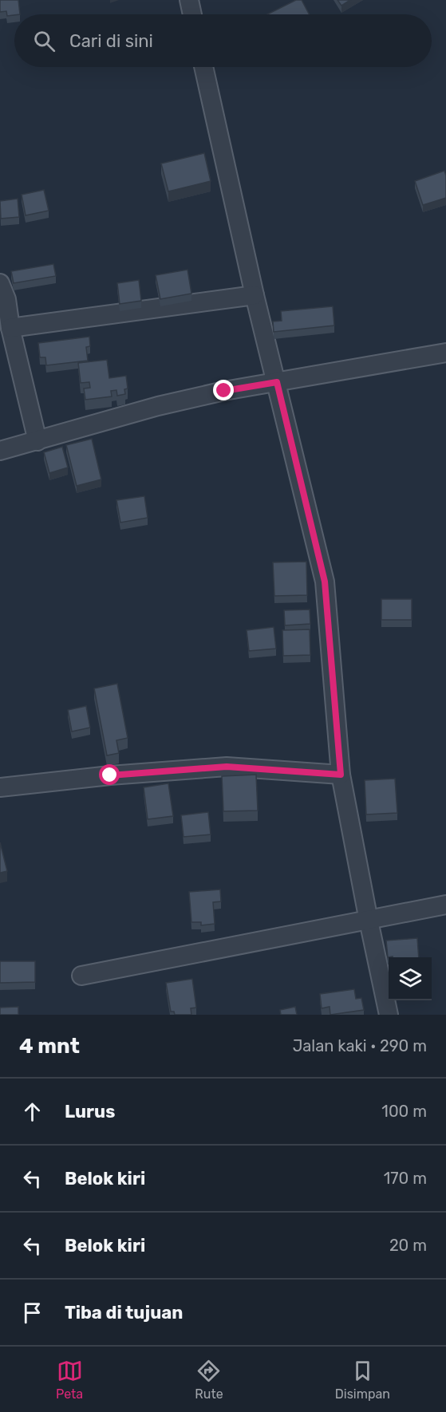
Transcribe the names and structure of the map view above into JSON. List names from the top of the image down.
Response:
{
  "page": {
    "search": "Cari di sini",
    "heading": ["4 mnt", "Jalan kaki · 290 m"],
    "list": [
      ["Lurus", "100 m"],
      ["Belok kiri", "170 m"],
      ["Belok kiri", "20 m"],
      "Tiba di tujuan"
    ],
    "nav": ["Peta", "Rute", "Disimpan"]
  }
}
